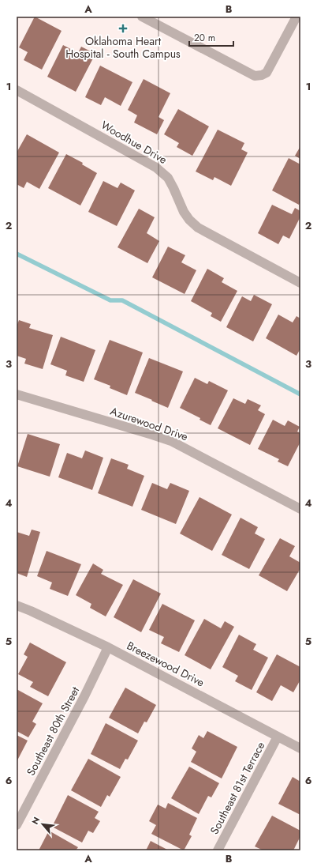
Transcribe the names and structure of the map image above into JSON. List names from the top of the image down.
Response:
{
  "streets": {
    "street": [
      "Woodhue Drive",
      "Azurewood Drive",
      "Breezewood Drive",
      "Southeast 80th Street",
      "Southeast 81st Terrace"
    ]
  },
  "crossings": [
    ["Breezewood Drive", "Southeast 80th Street"],
    ["Breezewood Drive", "Southeast 81st Terrace"]
  ],
  "places": {
    "health": ["Oklahoma Heart Hospital - South Campus"]
  },
  "scale_bar": "20 m",
  "north": "top left",
  "grid": {
    "columns": ["A", "B"],
    "rows": [
      "1",
      "2",
      "3",
      "4",
      "5",
      "6"
    ]
  }
}
